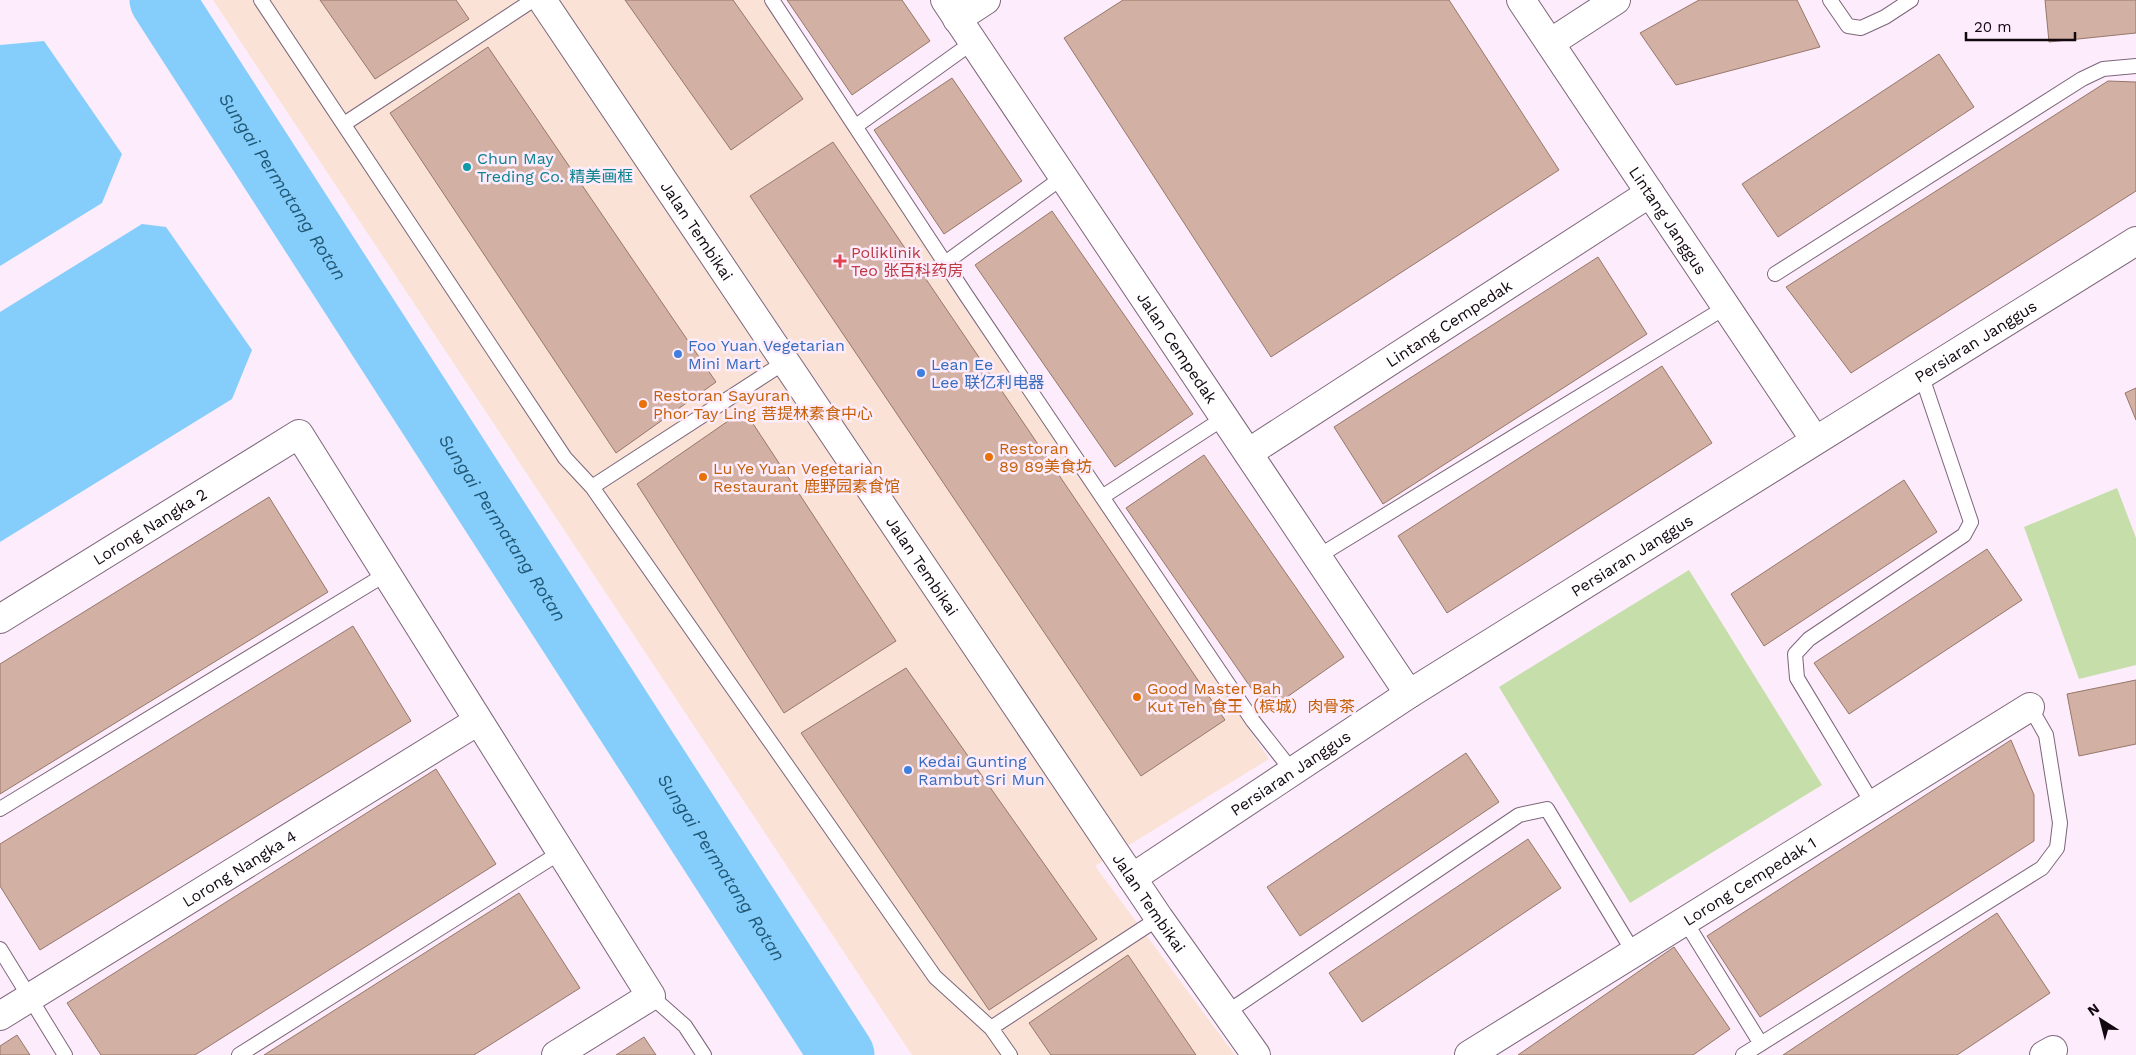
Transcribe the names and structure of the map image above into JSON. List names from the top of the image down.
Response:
{
  "streets": {
    "street": [
      "Lintang Janggus",
      "Jalan Tembikai",
      "Lintang Cempedak",
      "Persiaran Janggus",
      "Jalan Cempedak",
      "Lorong Nangka 2",
      "Lorong Nangka 4",
      "Lorong Cempedak 1"
    ]
  },
  "crossings": [
    ["Lintang Janggus", "Lintang Cempedak"],
    ["Lintang Janggus", "Persiaran Janggus"],
    ["Jalan Tembikai", "Persiaran Janggus"],
    ["Lintang Cempedak", "Jalan Cempedak"],
    ["Persiaran Janggus", "Jalan Cempedak"]
  ],
  "water": ["Sungai Permatang Rotan"],
  "places": {
    "other": [
      "Chun May Treding Co. 精美画框",
      "Foo Yuan Vegetarian Mini Mart",
      "Lean Ee Lee 联亿利电器",
      "Restoran Sayuran Phor Tay Ling 菩提林素食中心",
      "Restoran 89 89美食坊",
      "Lu Ye Yuan Vegetarian Restaurant 鹿野园素食馆",
      "Good Master Bah Kut Teh 食王（槟城）肉骨茶",
      "Kedai Gunting Rambut Sri Mun"
    ],
    "health": ["Poliklinik Teo 张百科药房"]
  },
  "scale_bar": "20 m",
  "north": "top left"
}
